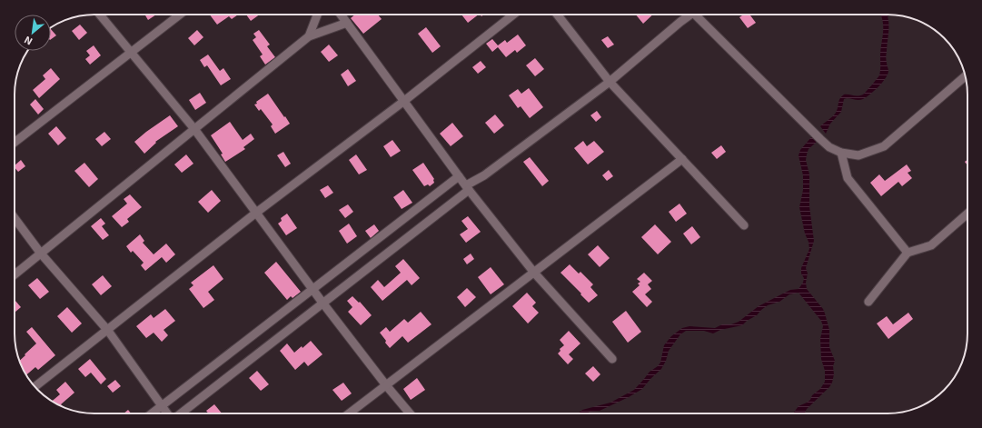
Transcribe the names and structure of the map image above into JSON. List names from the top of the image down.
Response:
{
  "north": "bottom left"
}
